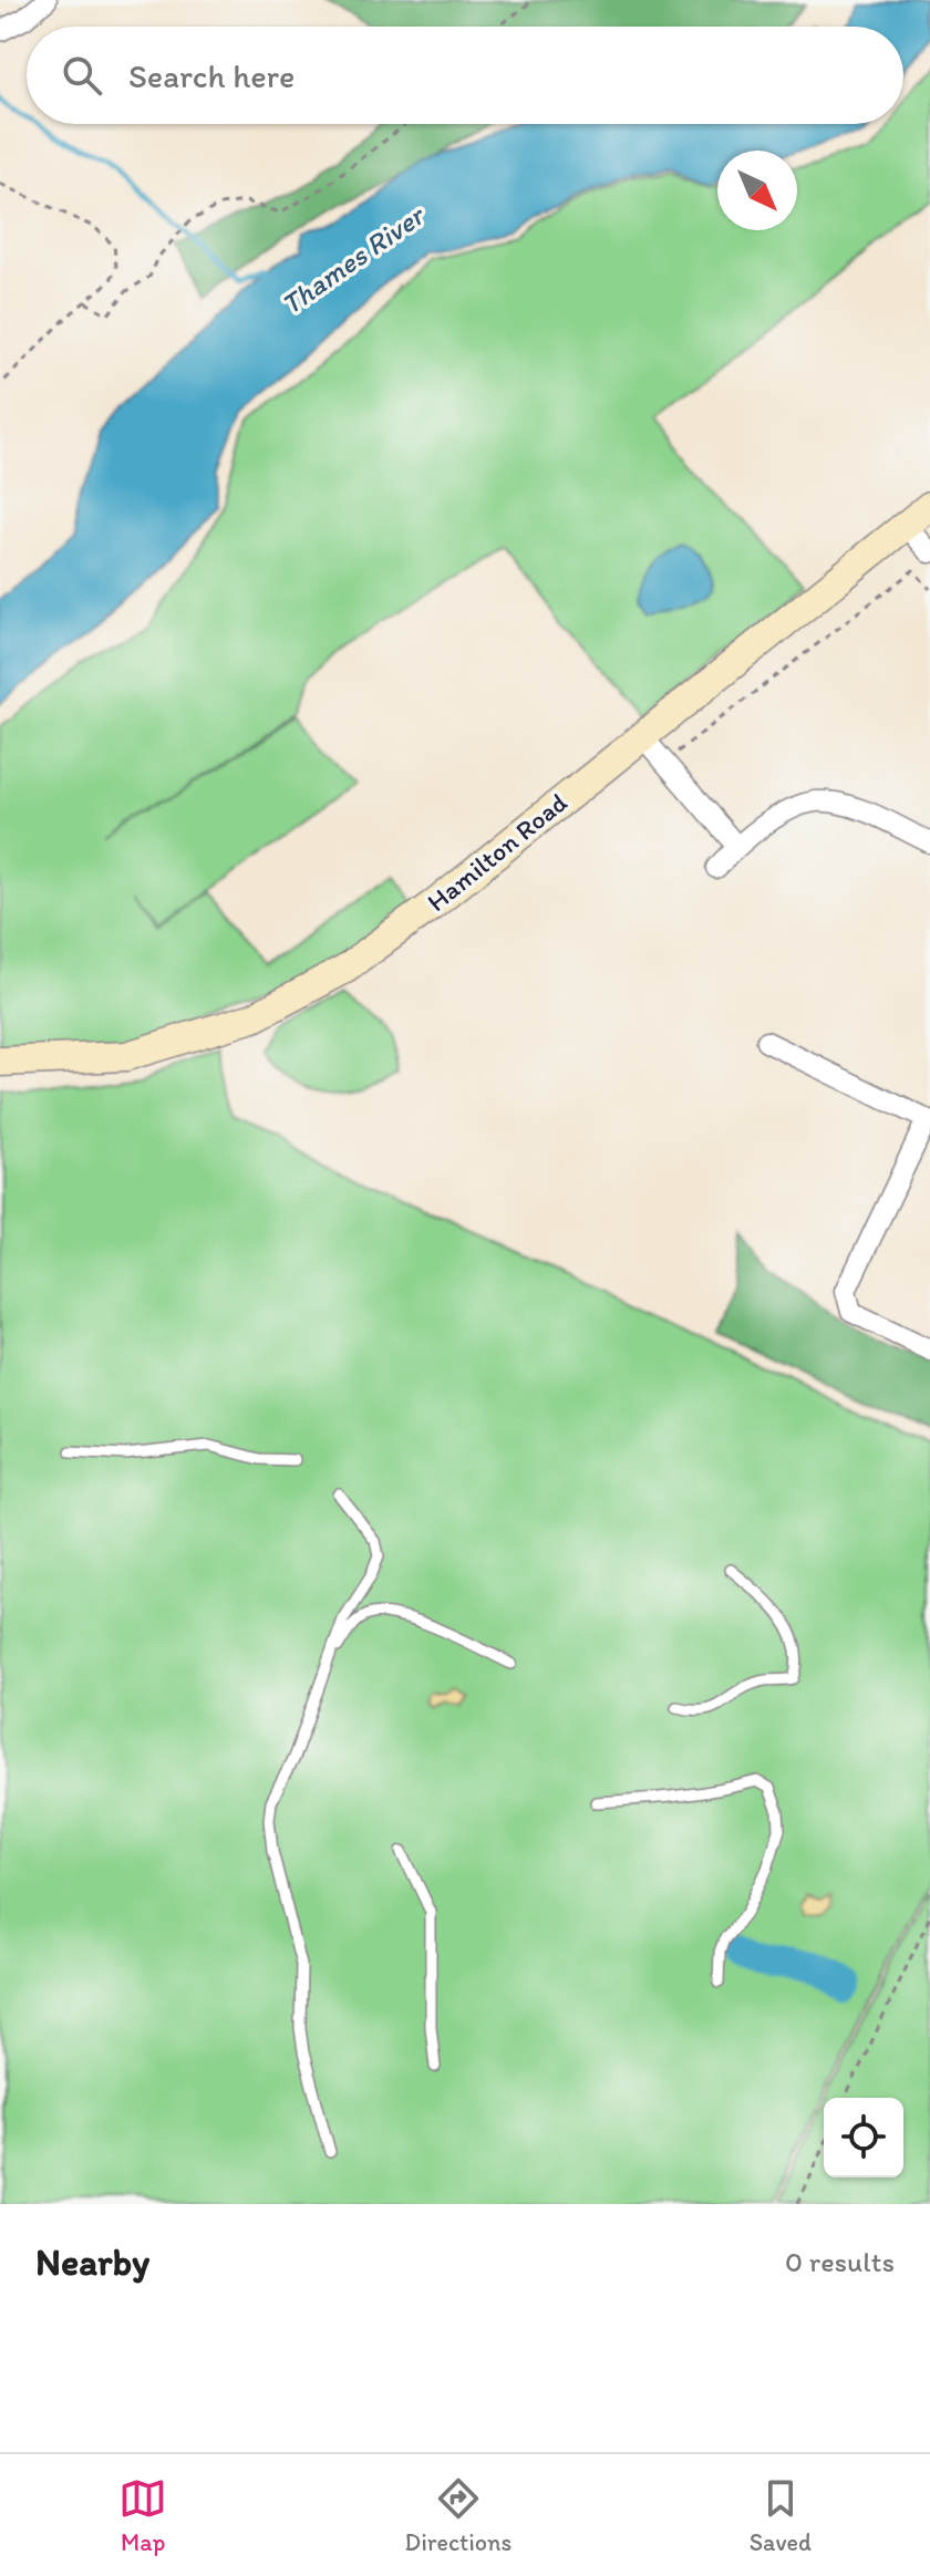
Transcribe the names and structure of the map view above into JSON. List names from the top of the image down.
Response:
{
  "streets": {
    "main road": ["Hamilton Road"]
  },
  "water": ["Thames River"],
  "north": "bottom right",
  "page": {
    "search": "Search here",
    "heading": ["Nearby", "0 results"],
    "nav": ["Map", "Directions", "Saved"]
  }
}
